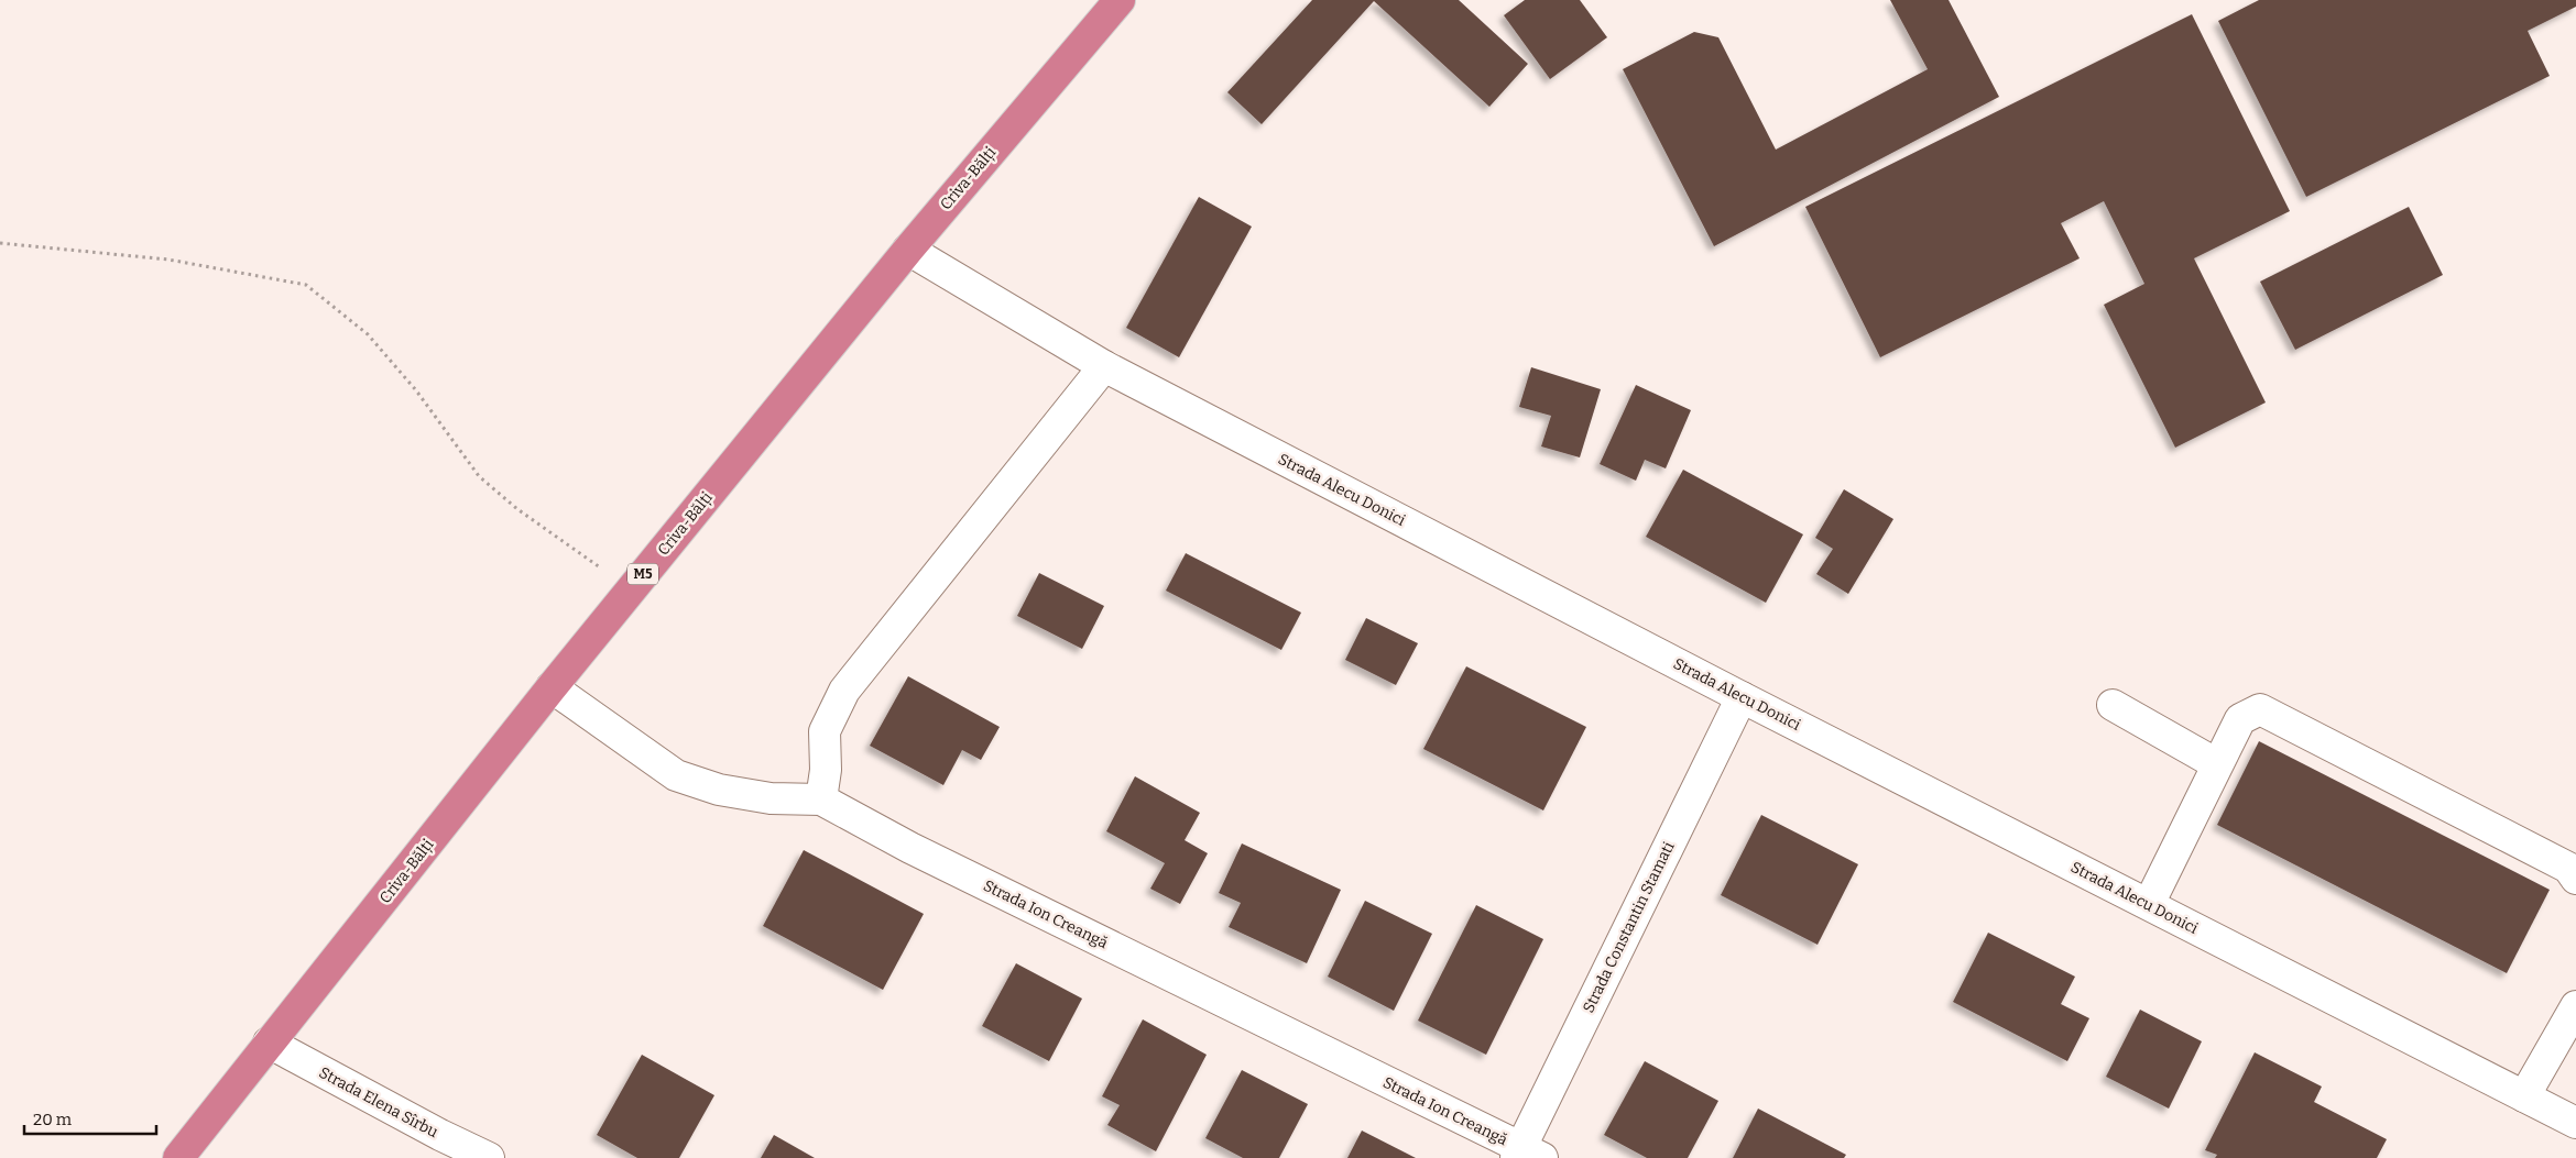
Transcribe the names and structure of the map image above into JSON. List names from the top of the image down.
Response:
{
  "streets": {
    "highway": ["Criva-Bălți", "M5"],
    "street": [
      "Strada Alecu Donici",
      "Strada Ion Creangă",
      "Strada Constantin Stamati",
      "Strada Elena Sîrbu"
    ]
  },
  "crossings": [
    ["Criva-Bălți", "Strada Alecu Donici"],
    ["Criva-Bălți", "Strada Ion Creangă"],
    ["Criva-Bălți", "Strada Elena Sîrbu"],
    ["Strada Alecu Donici", "Strada Constantin Stamati"],
    ["Strada Ion Creangă", "Strada Constantin Stamati"]
  ],
  "scale_bar": "20 m"
}
